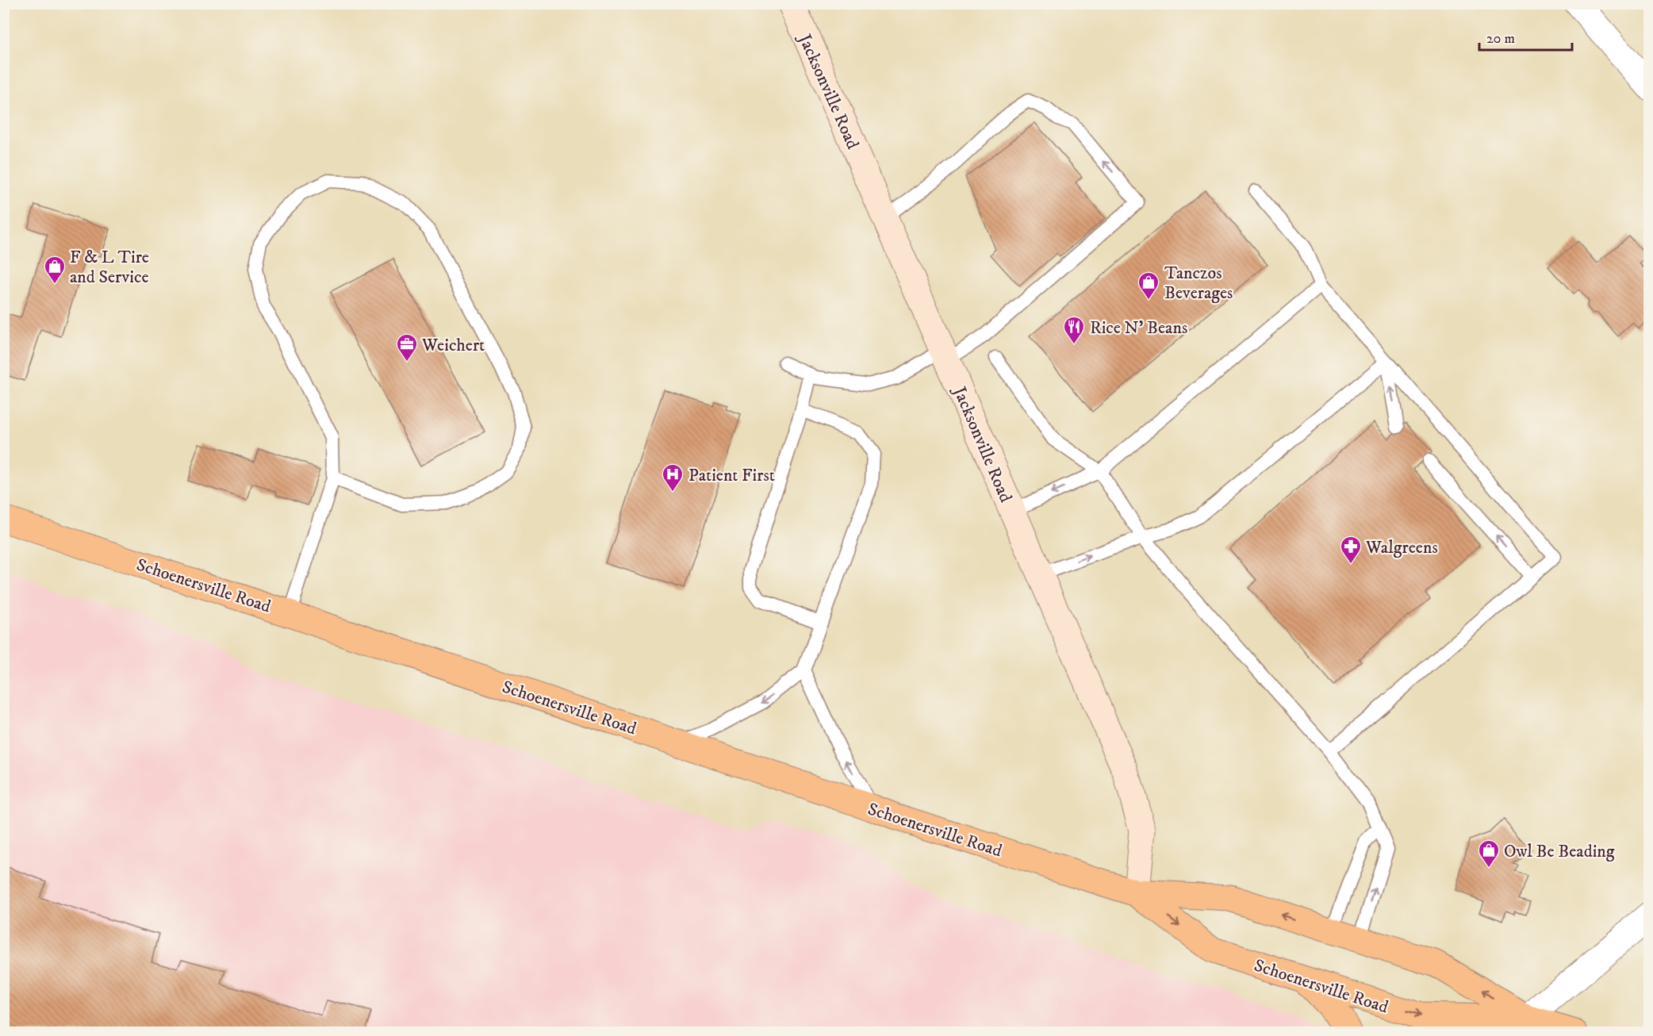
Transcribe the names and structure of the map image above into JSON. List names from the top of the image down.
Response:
{
  "streets": {
    "main road": ["Schoenersville Road"],
    "street": ["Jacksonville Road"]
  },
  "crossings": [
    ["Jacksonville Road", "Schoenersville Road"]
  ],
  "places": {
    "shop": ["F & L Tire and Service", "Tanczos Beverages", "Owl Be Beading"],
    "restaurant": ["Rice N’ Beans"],
    "office": ["Weichert"],
    "hospital": ["Patient First"],
    "pharmacy": ["Walgreens"]
  },
  "scale_bar": "20 m"
}
